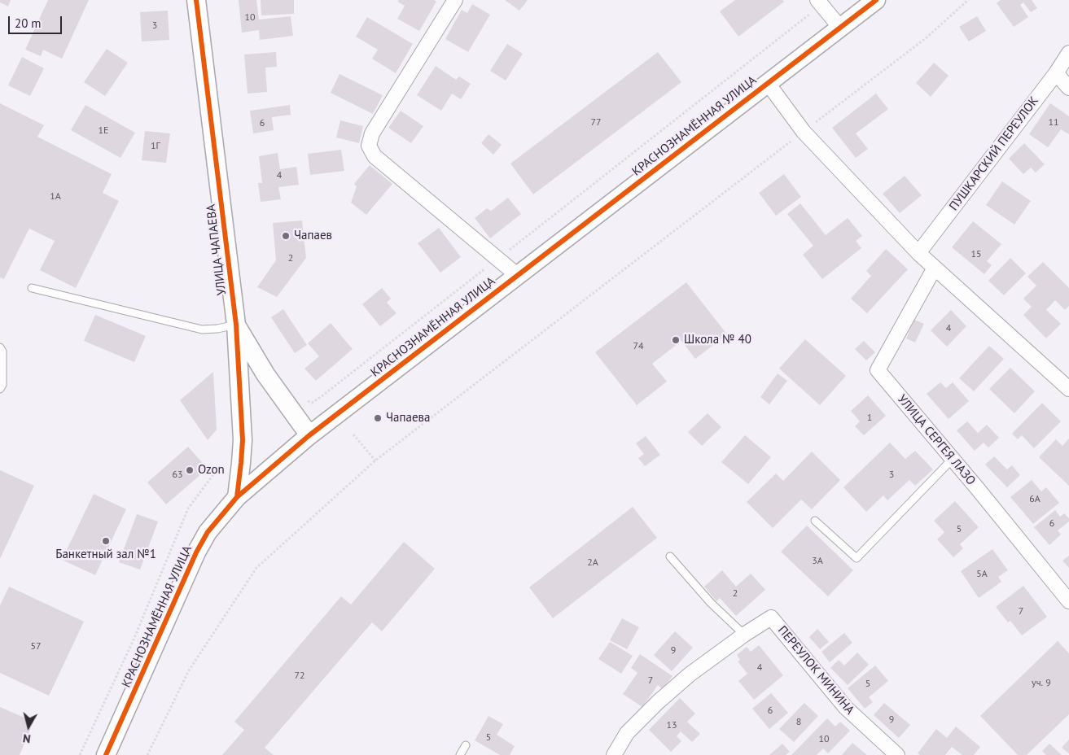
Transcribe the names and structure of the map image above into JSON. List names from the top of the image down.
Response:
{
  "streets": {
    "street": [
      "КРАСНОЗНАМЁННАЯ УЛИЦА",
      "ПУШКАРСКИЙ ПЕРЕУЛОК",
      "УЛИЦА ЧАПАЕВА",
      "УЛИЦА СЕРГЕЯ ЛАЗО",
      "ПЕРЕУЛОК МИНИНА"
    ]
  },
  "crossings": [
    ["КРАСНОЗНАМЁННАЯ УЛИЦА", "УЛИЦА ЧАПАЕВА"]
  ],
  "places": [
    "Чапаев",
    "Школа № 40",
    "Чапаева",
    "Ozon",
    "Банкетный зал №1"
  ],
  "house_numbers": [
    "10",
    "3",
    "77",
    "11",
    "6",
    "1Е",
    "1Г",
    "4",
    "1А",
    "15",
    "2",
    "4",
    "74",
    "1",
    "63",
    "3",
    "6А",
    "6",
    "5",
    "3А",
    "2А",
    "5А",
    "2",
    "7",
    "57",
    "9",
    "4",
    "72",
    "7",
    "уч. 9",
    "5",
    "6",
    "9",
    "8",
    "13",
    "5",
    "10"
  ],
  "scale_bar": "20 m",
  "north": "bottom"
}
